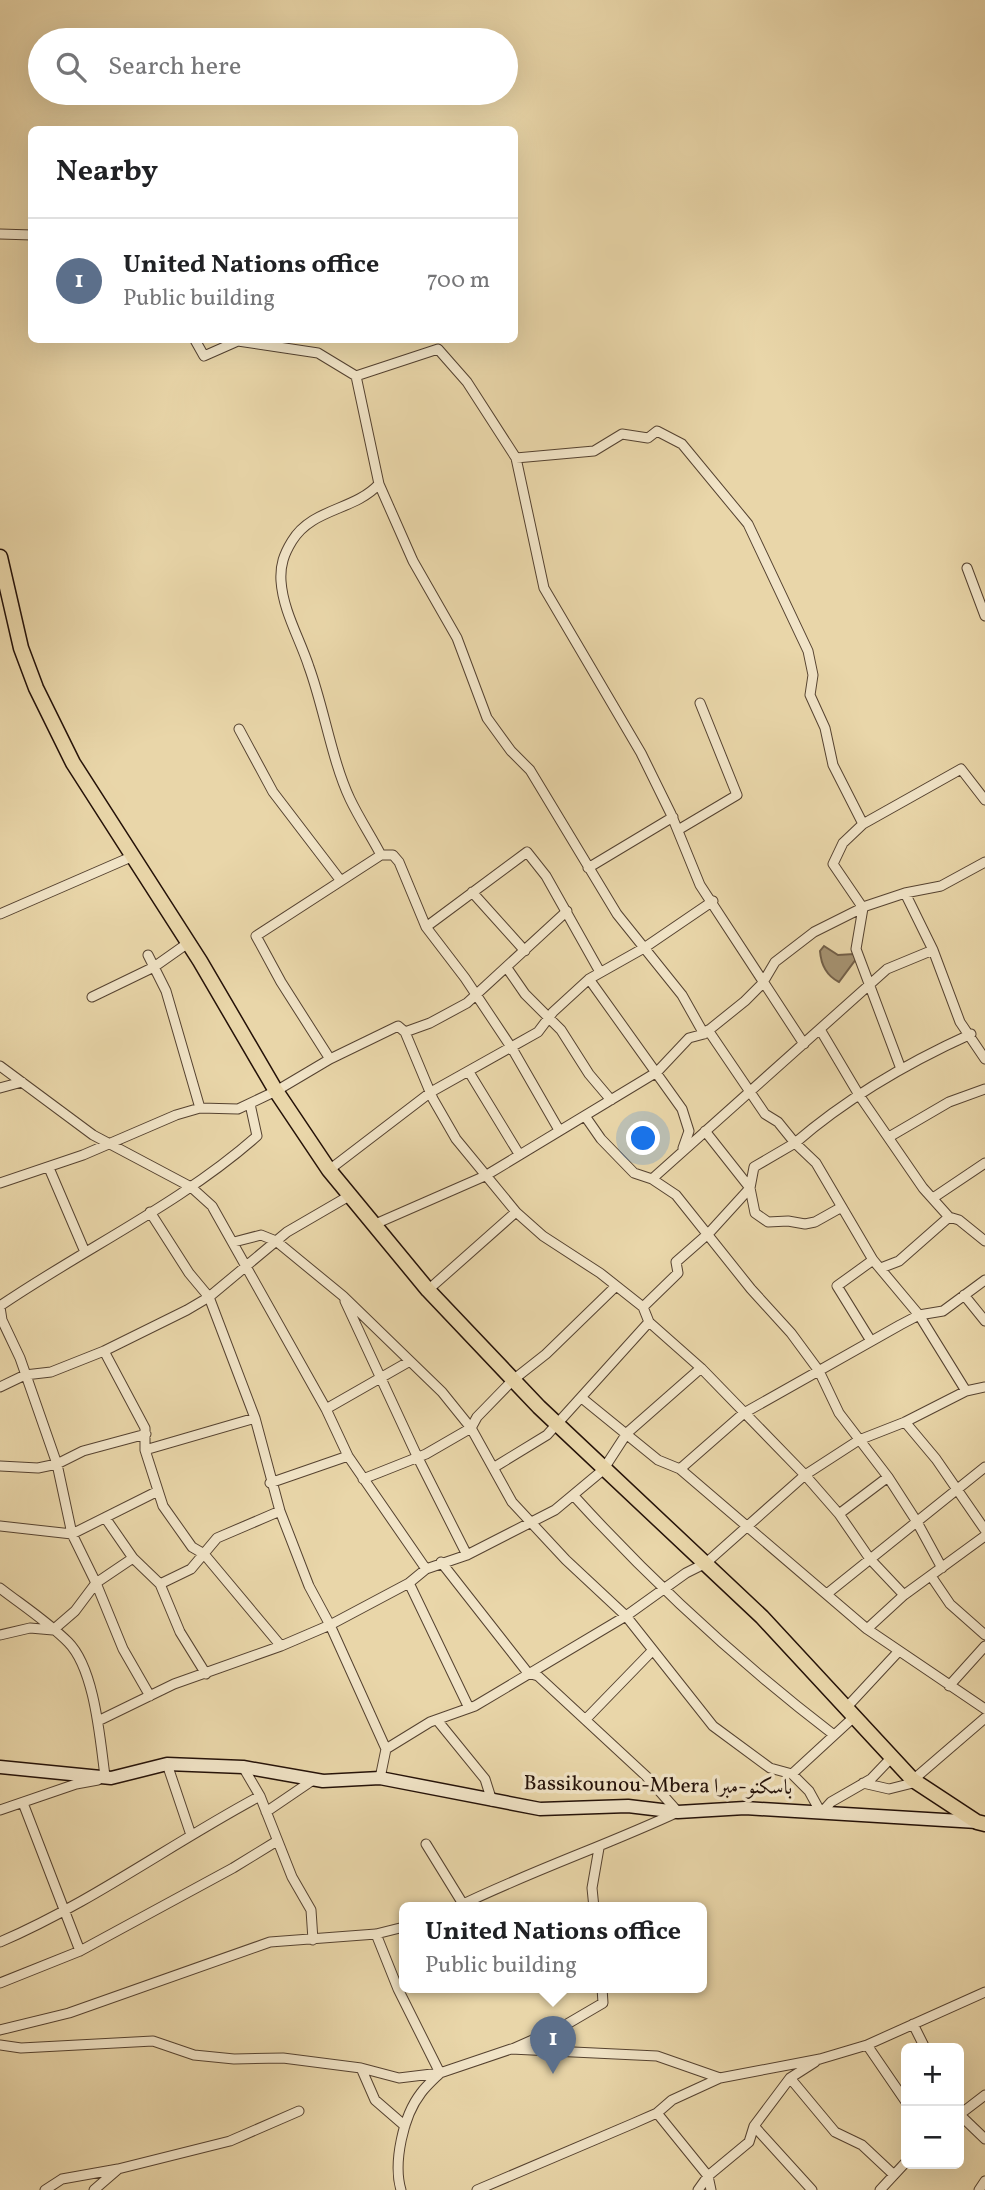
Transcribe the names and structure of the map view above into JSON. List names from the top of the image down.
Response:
{
  "streets": {
    "street": ["Bassikounou-Mbera باسكنو-مبرا"]
  },
  "page": {
    "search": "Search here",
    "heading": "Nearby",
    "list": [
      {
        "mark": "1",
        "name": "United Nations office",
        "note": "Public building",
        "value": "700 m"
      }
    ],
    "popup": ["United Nations office", "Public building"],
    "pins": "1",
    "map_buttons": ["+", "−"]
  }
}
